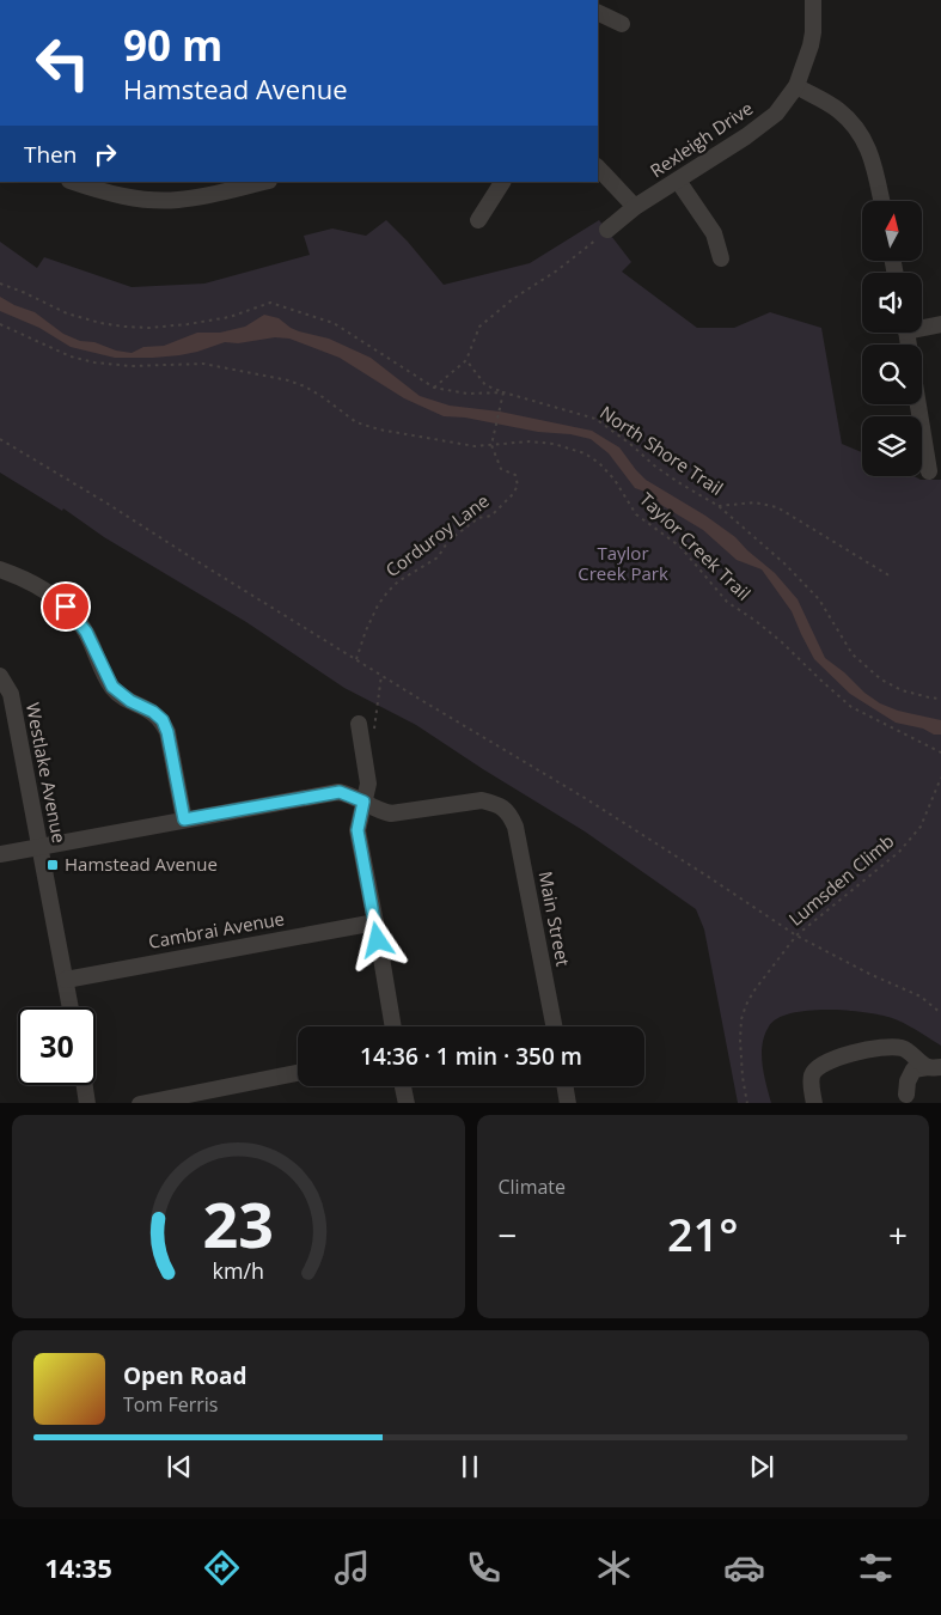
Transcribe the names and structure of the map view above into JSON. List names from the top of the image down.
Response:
{
  "streets": {
    "street": [
      "Rexleigh Drive",
      "Westlake Avenue",
      "Main Street",
      "Cambrai Avenue"
    ],
    "path": [
      "North Shore Trail",
      "Corduroy Lane",
      "Taylor Creek Trail",
      "Lumsden Climb"
    ]
  },
  "crossings": [
    ["Corduroy Lane", "Taylor Creek Trail"],
    ["Westlake Avenue", "Cambrai Avenue"]
  ],
  "parks": ["Taylor Creek Park"],
  "places": {
    "transit": ["Hamstead Avenue"]
  },
  "north": "top",
  "page": {
    "turn": ["90 m", "Hamstead Avenue"],
    "then": "Then",
    "limit": "30",
    "trip": "14:36 · 1 min · 350 m",
    "tile": "Climate",
    "heat": ["−", "21°", "+"],
    "song": ["Open Road", "Tom Ferris"],
    "tabs": "14:35",
    "gauge": ["23", "km/h"]
  }
}
